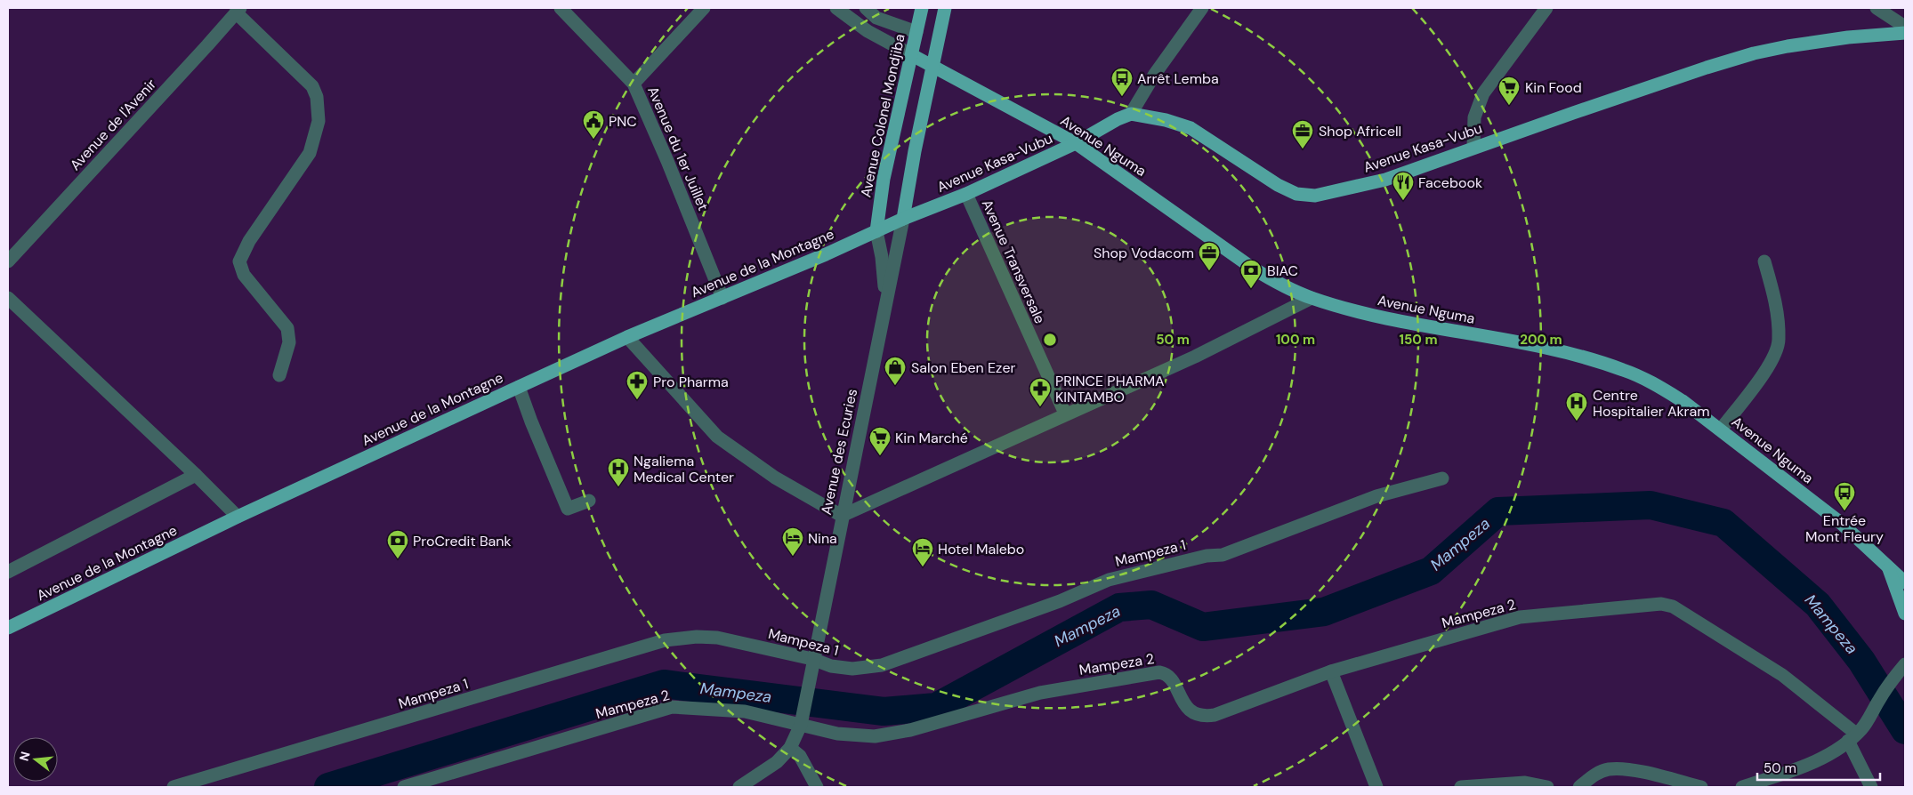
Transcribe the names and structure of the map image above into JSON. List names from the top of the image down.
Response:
{
  "streets": {
    "main road": [
      "Avenue Colonel Mondjiba",
      "Avenue Nguma",
      "Avenue Kasa-Vubu",
      "Avenue de la Montagne"
    ],
    "street": [
      "Avenue de l'Avenir",
      "Avenue du 1er Juillet",
      "Avenue Transversale",
      "Avenue des Ecuries",
      "Mampeza 1",
      "Mampeza 2"
    ]
  },
  "crossings": [
    ["Avenue Colonel Mondjiba", "Avenue Nguma"],
    ["Avenue Colonel Mondjiba", "Avenue Kasa-Vubu"],
    ["Avenue Colonel Mondjiba", "Avenue de la Montagne"],
    ["Avenue Colonel Mondjiba", "Avenue des Ecuries"],
    ["Avenue Nguma", "Avenue Kasa-Vubu"],
    ["Avenue Kasa-Vubu", "Avenue Transversale"],
    ["Avenue Kasa-Vubu", "Avenue de la Montagne"],
    ["Avenue Kasa-Vubu", "Avenue des Ecuries"],
    ["Avenue du 1er Juillet", "Avenue de la Montagne"],
    ["Avenue de la Montagne", "Avenue des Ecuries"],
    ["Avenue des Ecuries", "Mampeza 1"],
    ["Avenue des Ecuries", "Mampeza 2"]
  ],
  "water": ["Mampeza"],
  "places": {
    "bus stop": ["Arrêt Lemba", "Entrée Mont Fleury"],
    "supermarket": ["Kin Food", "Kin Marché"],
    "public building": ["PNC"],
    "office": ["Shop Africell", "Shop Vodacom"],
    "restaurant": ["Facebook"],
    "bank": ["BIAC", "ProCredit Bank"],
    "shop": ["Salon Eben Ezer"],
    "pharmacy": ["Pro Pharma", "PRINCE PHARMA KINTAMBO"],
    "hospital": ["Centre Hospitalier Akram", "Ngaliema Medical Center"],
    "hotel": ["Nina", "Hotel Malebo"]
  },
  "scale_bar": "50 m",
  "north": "left",
  "rings": [
    "50 m",
    "100 m",
    "150 m",
    "200 m"
  ]
}
